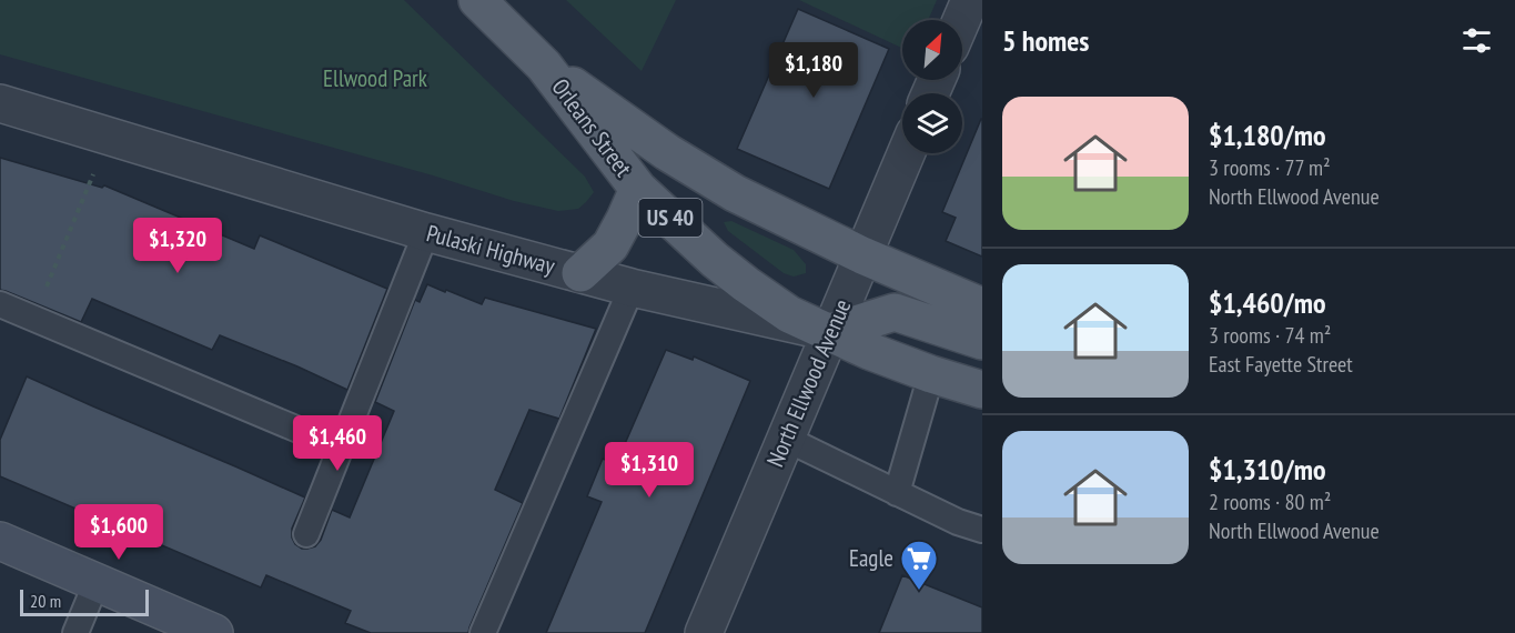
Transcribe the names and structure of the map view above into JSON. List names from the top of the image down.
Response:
{
  "streets": {
    "main road": ["Orleans Street", "US 40", "Pulaski Highway"],
    "street": ["North Ellwood Avenue"]
  },
  "crossings": [
    ["Orleans Street", "US 40"],
    ["Orleans Street", "Pulaski Highway"],
    ["Orleans Street", "North Ellwood Avenue"],
    ["US 40", "North Ellwood Avenue"],
    ["Pulaski Highway", "North Ellwood Avenue"]
  ],
  "parks": ["Ellwood Park"],
  "places": {
    "supermarket": ["Eagle"]
  },
  "scale_bar": "20 m",
  "north": "top right",
  "page": {
    "heading": "5 homes",
    "price": [
      "$1,180",
      "$1,320",
      "$1,460",
      "$1,310",
      "$1,600"
    ],
    "list": [
      {
        "name": "$1,180/mo",
        "note": "3 rooms · 77 m² · North Ellwood Avenue"
      },
      {
        "name": "$1,460/mo",
        "note": "3 rooms · 74 m² · East Fayette Street"
      },
      {
        "name": "$1,310/mo",
        "note": "2 rooms · 80 m² · North Ellwood Avenue"
      }
    ],
    "scale": "20 m"
  }
}
